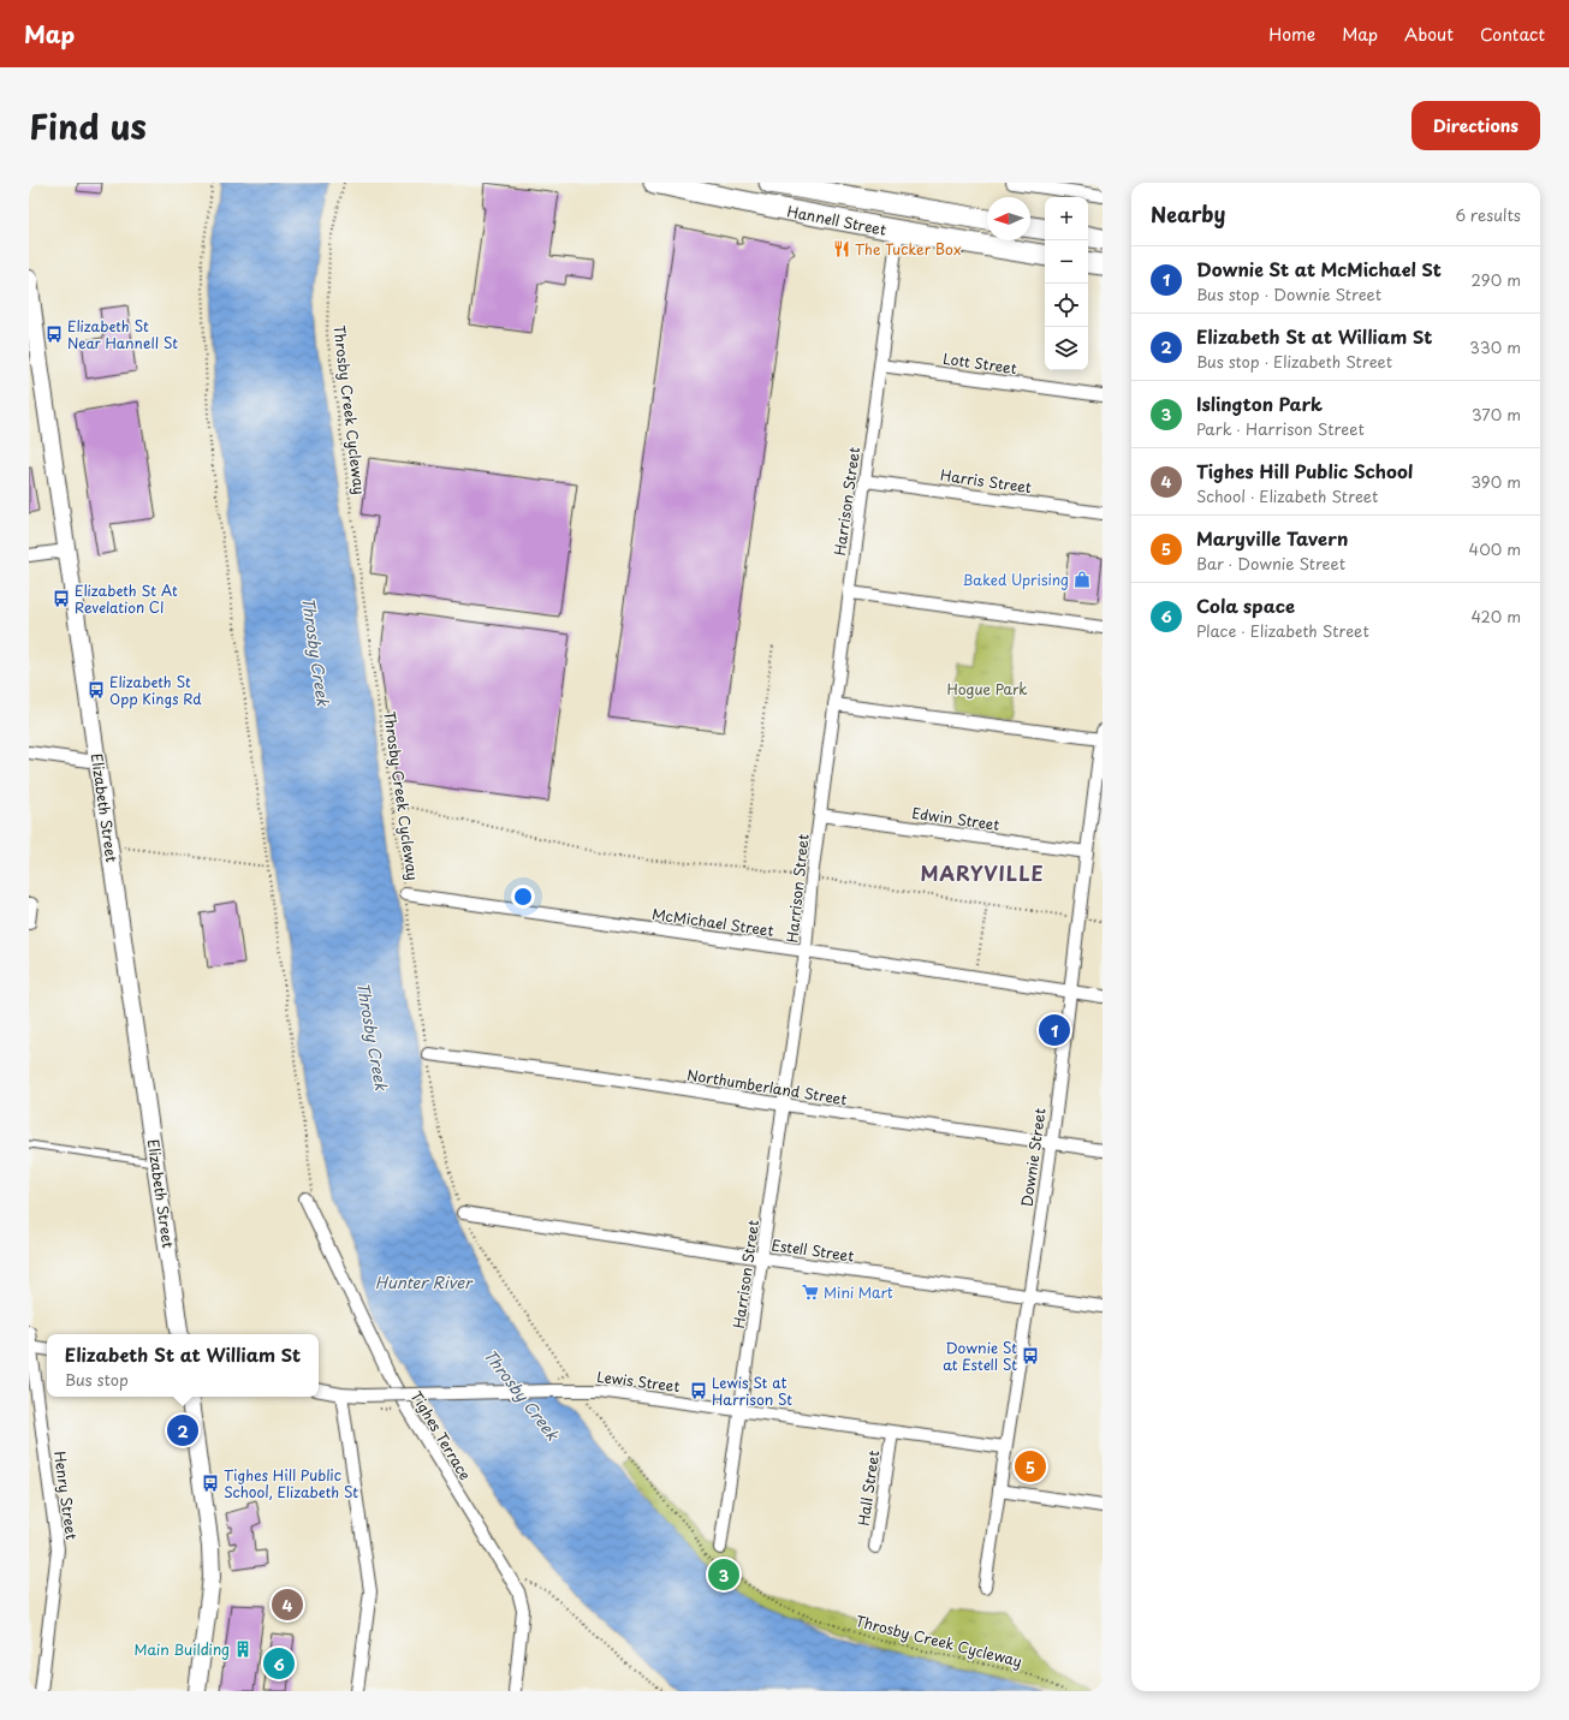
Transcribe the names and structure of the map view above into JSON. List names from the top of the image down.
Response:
{
  "streets": {
    "highway": ["Hannell Street"],
    "main road": ["Elizabeth Street"],
    "street": [
      "Lott Street",
      "Harris Street",
      "Harrison Street",
      "Edwin Street",
      "McMichael Street",
      "Northumberland Street",
      "Downie Street",
      "Estell Street",
      "Lewis Street",
      "Tighes Terrace",
      "Hall Street",
      "Henry Street"
    ],
    "path": ["Throsby Creek Cycleway"]
  },
  "crossings": [
    ["Hannell Street", "Harrison Street"],
    ["Lott Street", "Harrison Street"],
    ["Throsby Creek Cycleway", "McMichael Street"],
    ["Throsby Creek Cycleway", "Northumberland Street"],
    ["Throsby Creek Cycleway", "Estell Street"],
    ["Harris Street", "Harrison Street"],
    ["Harrison Street", "Edwin Street"],
    ["Harrison Street", "McMichael Street"],
    ["Harrison Street", "Northumberland Street"],
    ["Harrison Street", "Estell Street"],
    ["Harrison Street", "Lewis Street"],
    ["Edwin Street", "Downie Street"],
    ["McMichael Street", "Downie Street"],
    ["Northumberland Street", "Downie Street"],
    ["Downie Street", "Estell Street"],
    ["Downie Street", "Lewis Street"],
    ["Lewis Street", "Hall Street"]
  ],
  "districts": ["MARYVILLE"],
  "water": ["Throsby Creek", "Hunter River"],
  "parks": ["Hogue Park"],
  "places": {
    "restaurant": ["The Tucker Box"],
    "bus stop": [
      "Elizabeth St Near Hannell St",
      "Elizabeth St At Revelation Cl",
      "Elizabeth St Opp Kings Rd",
      "Downie St at Estell St",
      "Lewis St at Harrison St",
      "Tighes Hill Public School, Elizabeth St"
    ],
    "shop": ["Baked Uprising"],
    "supermarket": ["Mini Mart"],
    "building": ["Main Building"]
  },
  "north": "left",
  "page": {
    "header": "Map",
    "nav": [
      "Home",
      "Map",
      "About",
      "Contact"
    ],
    "title": "Find us",
    "buttons": "Directions",
    "heading": ["Nearby", "6 results"],
    "map_buttons": ["+", "−"],
    "list": [
      {
        "mark": "1",
        "name": "Downie St at McMichael St",
        "note": "Bus stop · Downie Street",
        "value": "290 m"
      },
      {
        "mark": "2",
        "name": "Elizabeth St at William St",
        "note": "Bus stop · Elizabeth Street",
        "value": "330 m"
      },
      {
        "mark": "3",
        "name": "Islington Park",
        "note": "Park · Harrison Street",
        "value": "370 m"
      },
      {
        "mark": "4",
        "name": "Tighes Hill Public School",
        "note": "School · Elizabeth Street",
        "value": "390 m"
      },
      {
        "mark": "5",
        "name": "Maryville Tavern",
        "note": "Bar · Downie Street",
        "value": "400 m"
      },
      {
        "mark": "6",
        "name": "Cola space",
        "note": "Place · Elizabeth Street",
        "value": "420 m"
      }
    ],
    "pins": [
      "1",
      "2",
      "5",
      "3",
      "4",
      "6"
    ],
    "popup": ["Elizabeth St at William St", "Bus stop"]
  }
}
